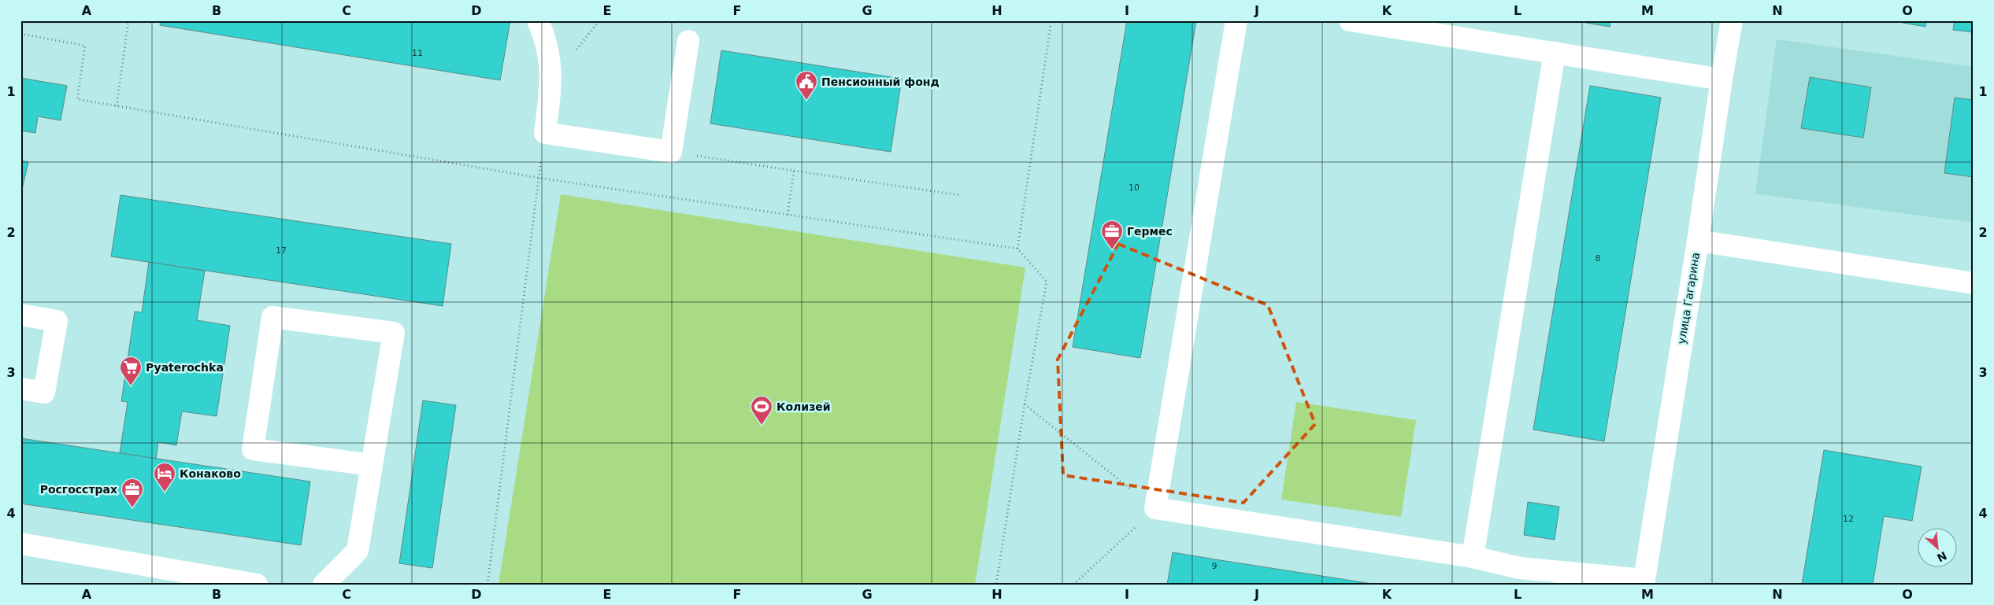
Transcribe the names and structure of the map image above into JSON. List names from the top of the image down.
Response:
{
  "streets": {
    "street": ["улица Гагарина"]
  },
  "places": {
    "public building": ["Пенсионный фонд"],
    "office": ["Гермес", "Росгосстрах"],
    "supermarket": ["Pyaterochka"],
    "sports": ["Колизей"],
    "hotel": ["Конаково"]
  },
  "house_numbers": [
    "11",
    "10",
    "17",
    "8",
    "12",
    "9"
  ],
  "north": "bottom right",
  "grid": {
    "columns": [
      "A",
      "B",
      "C",
      "D",
      "E",
      "F",
      "G",
      "H",
      "I",
      "J",
      "K",
      "L",
      "M",
      "N",
      "O"
    ],
    "rows": [
      "1",
      "2",
      "3",
      "4"
    ]
  }
}
